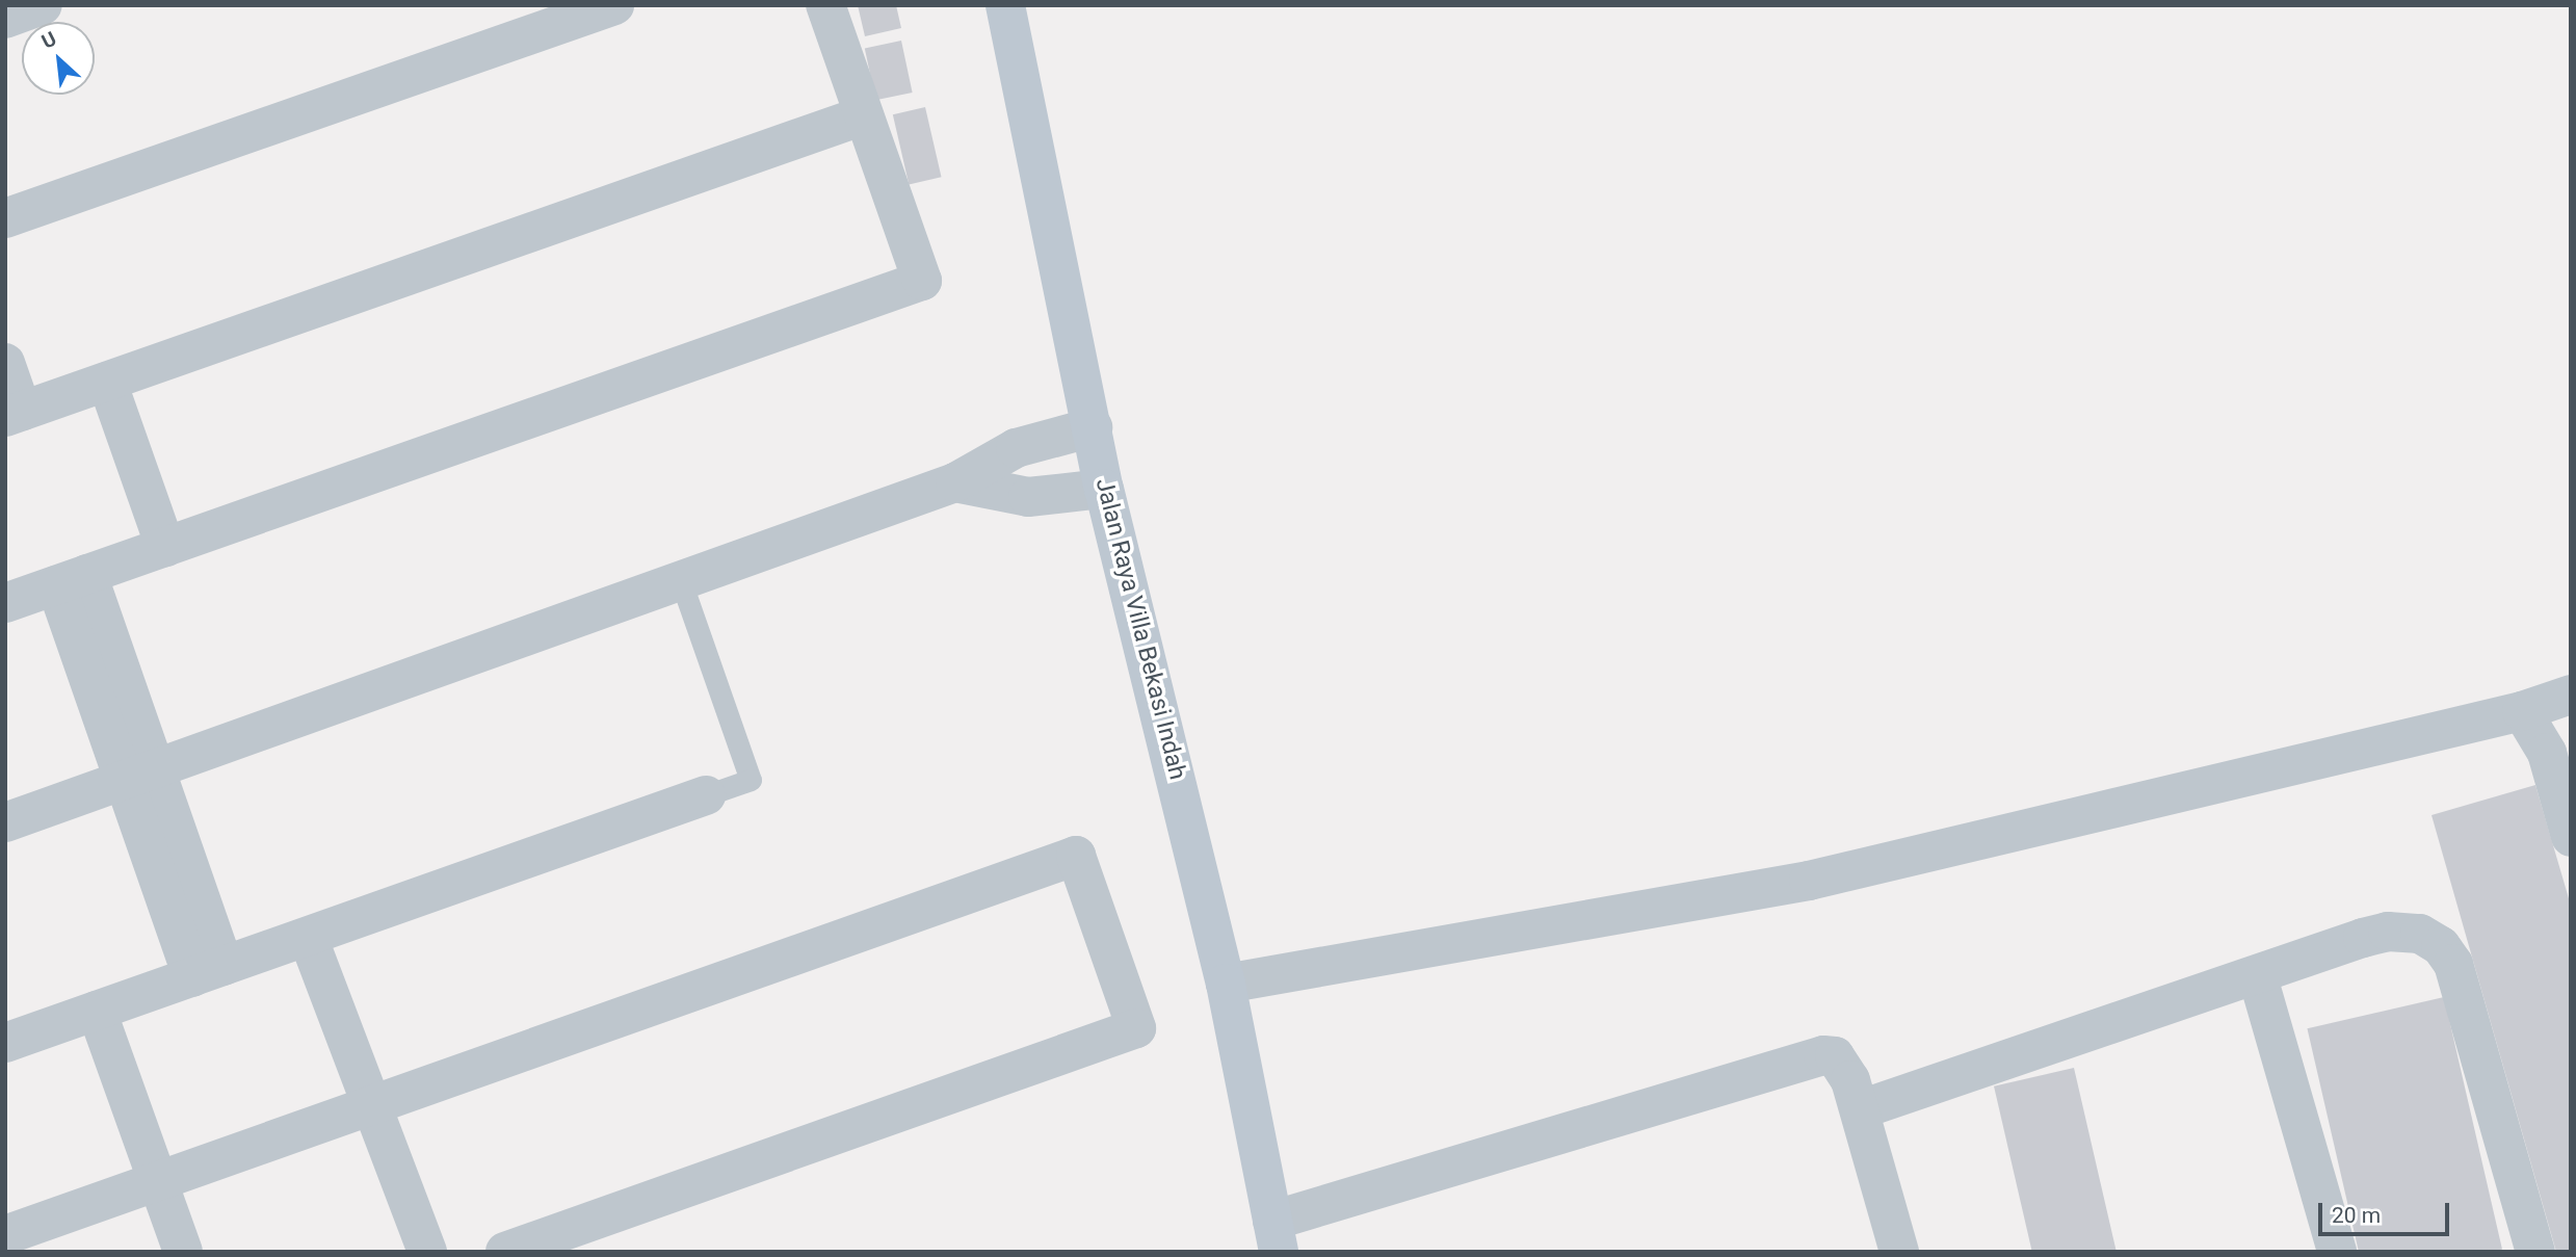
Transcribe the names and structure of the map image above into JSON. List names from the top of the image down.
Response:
{
  "streets": {
    "main road": ["Jalan Raya Villa Bekasi Indah"]
  },
  "scale_bar": "20 m",
  "north": "top left"
}
